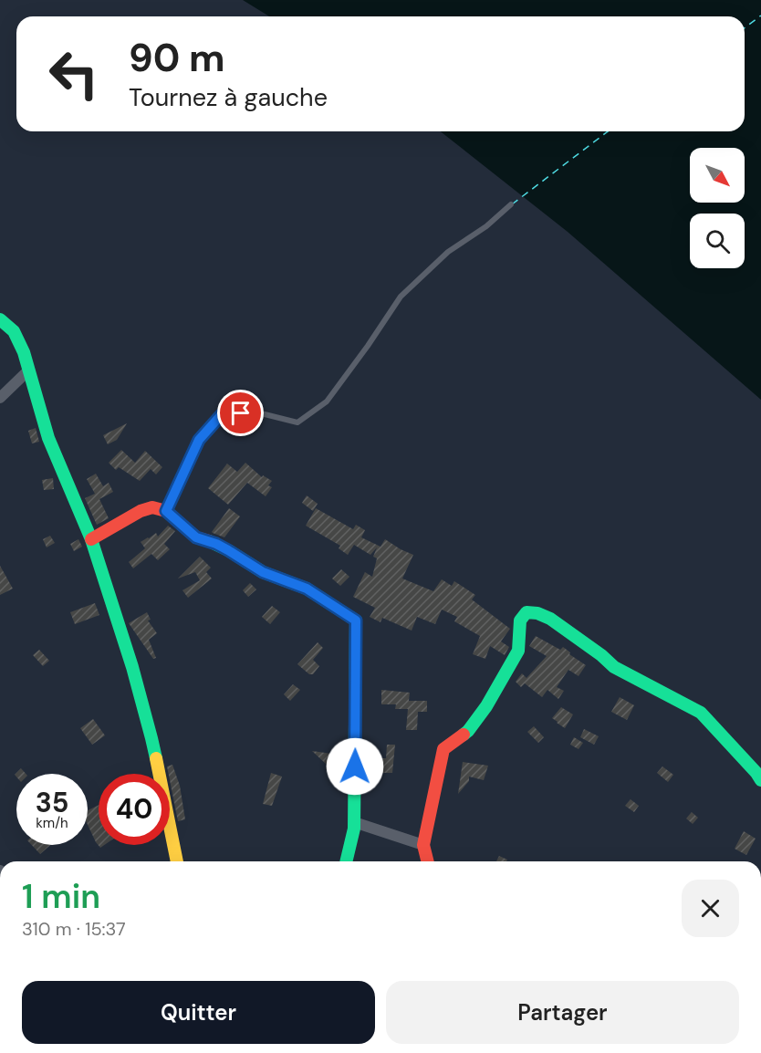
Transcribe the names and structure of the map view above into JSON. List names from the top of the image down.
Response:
{
  "north": "bottom right",
  "page": {
    "turn": ["90 m", "Tournez à gauche"],
    "speed": "35 km/h",
    "limit": "40",
    "heading": ["1 min", "310 m · 15:37"],
    "buttons": ["Quitter", "Partager"]
  }
}
